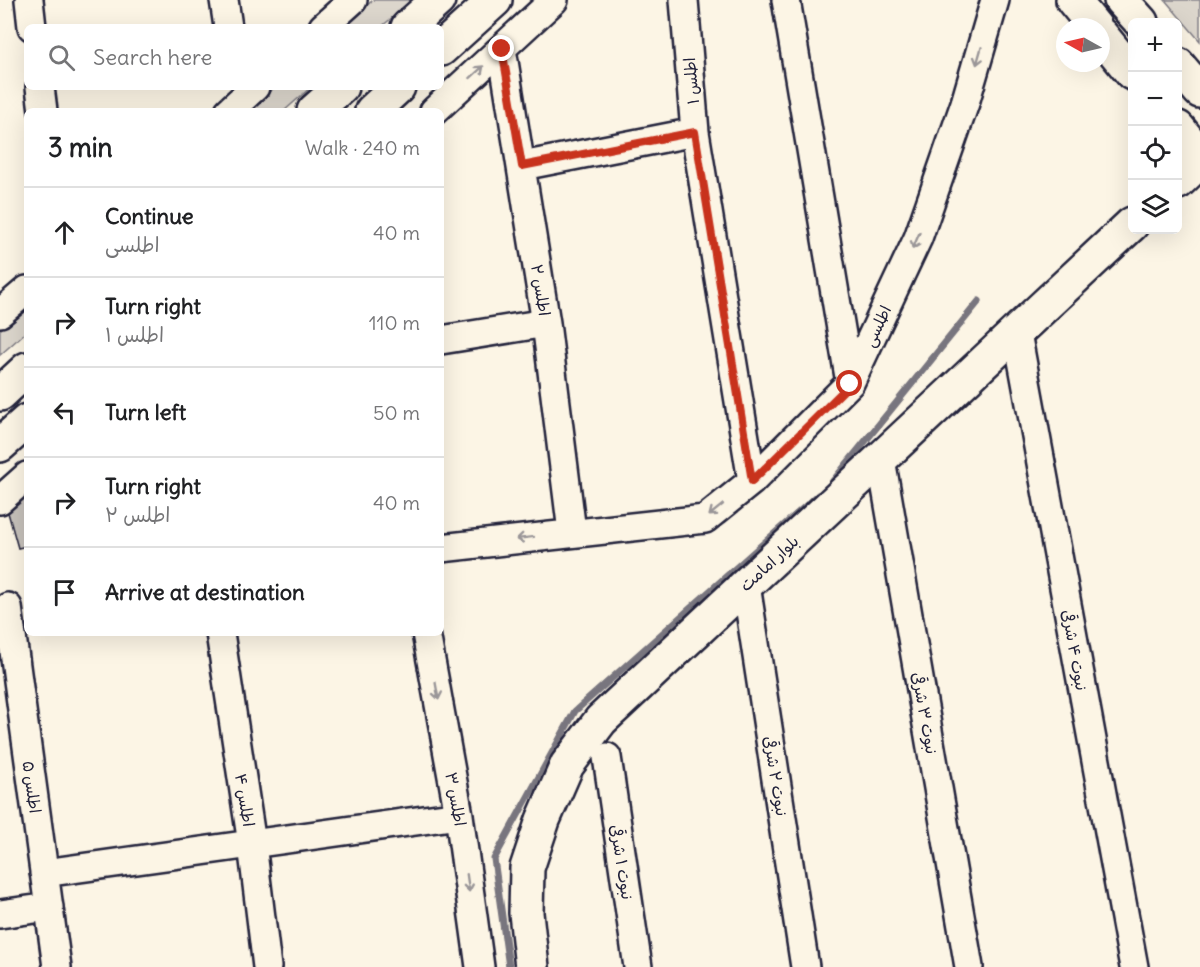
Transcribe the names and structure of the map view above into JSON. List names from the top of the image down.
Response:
{
  "streets": {
    "main road": ["بلوار امامت"],
    "street": [
      "اطلس ۱",
      "اطلس ۲",
      "اطلسی",
      "نبوت ۴ شرقی",
      "نبوت ۳ شرقی",
      "نبوت ۲ شرقی",
      "اطلس ۵",
      "اطلس ۳",
      "اطلس ۴",
      "نبوت ۱ شرقی"
    ]
  },
  "crossings": [
    ["اطلس ۱", "اطلسی"],
    ["اطلس ۲", "اطلسی"],
    ["بلوار امامت", "نبوت ۴ شرقی"],
    ["بلوار امامت", "نبوت ۳ شرقی"],
    ["بلوار امامت", "نبوت ۲ شرقی"]
  ],
  "one_way": ["اطلسی", "اطلس ۳"],
  "north": "left",
  "page": {
    "map_buttons": ["+", "−"],
    "search": "Search here",
    "heading": ["3 min", "Walk · 240 m"],
    "list": [
      ["Continue", "اطلسی", "40 m"],
      ["Turn right", "اطلس ۱", "110 m"],
      ["Turn left", "50 m"],
      ["Turn right", "اطلس ۲", "40 m"],
      "Arrive at destination"
    ]
  }
}
